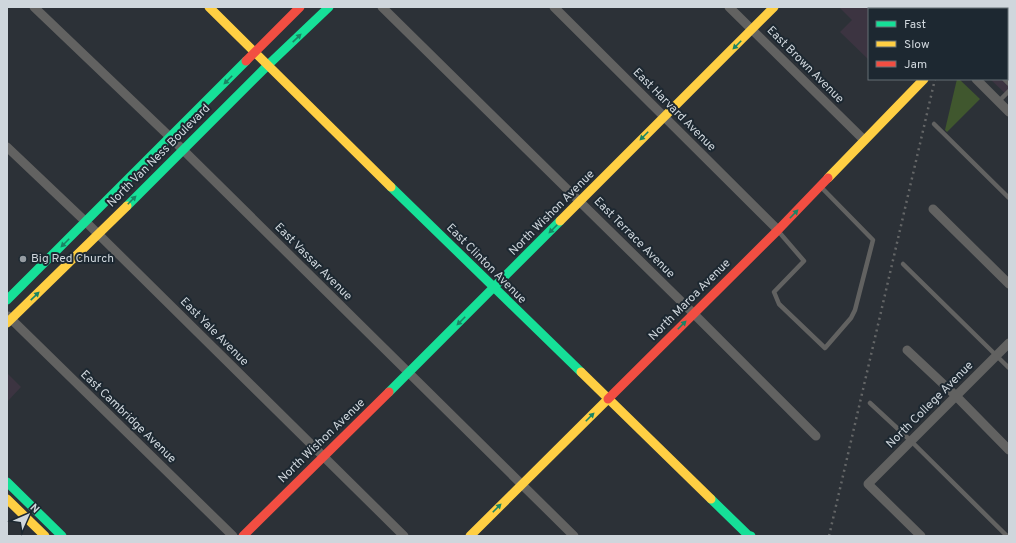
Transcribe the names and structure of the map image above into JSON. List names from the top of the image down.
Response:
{
  "streets": {
    "main road": [
      "North Van Ness Boulevard",
      "North Wishon Avenue",
      "East Clinton Avenue",
      "North Maroa Avenue"
    ],
    "street": [
      "East Brown Avenue",
      "East Harvard Avenue",
      "East Terrace Avenue",
      "East Vassar Avenue",
      "East Yale Avenue",
      "North College Avenue",
      "East Cambridge Avenue"
    ]
  },
  "crossings": [
    ["East Brown Avenue", "North Wishon Avenue"],
    ["East Brown Avenue", "North Maroa Avenue"],
    ["East Harvard Avenue", "North Wishon Avenue"],
    ["East Harvard Avenue", "North Maroa Avenue"],
    ["North Van Ness Boulevard", "East Vassar Avenue"],
    ["North Van Ness Boulevard", "East Clinton Avenue"],
    ["North Van Ness Boulevard", "East Yale Avenue"],
    ["North Van Ness Boulevard", "East Cambridge Avenue"],
    ["North Wishon Avenue", "East Terrace Avenue"],
    ["North Wishon Avenue", "East Vassar Avenue"],
    ["North Wishon Avenue", "East Clinton Avenue"],
    ["North Wishon Avenue", "East Yale Avenue"],
    ["East Terrace Avenue", "North Maroa Avenue"],
    ["East Vassar Avenue", "North Maroa Avenue"],
    ["East Clinton Avenue", "North Maroa Avenue"]
  ],
  "one_way": ["North Wishon Avenue", "North Maroa Avenue"],
  "places": ["Big Red Church"],
  "legend": ["Fast", "Slow", "Jam"],
  "north": "top right"
}
